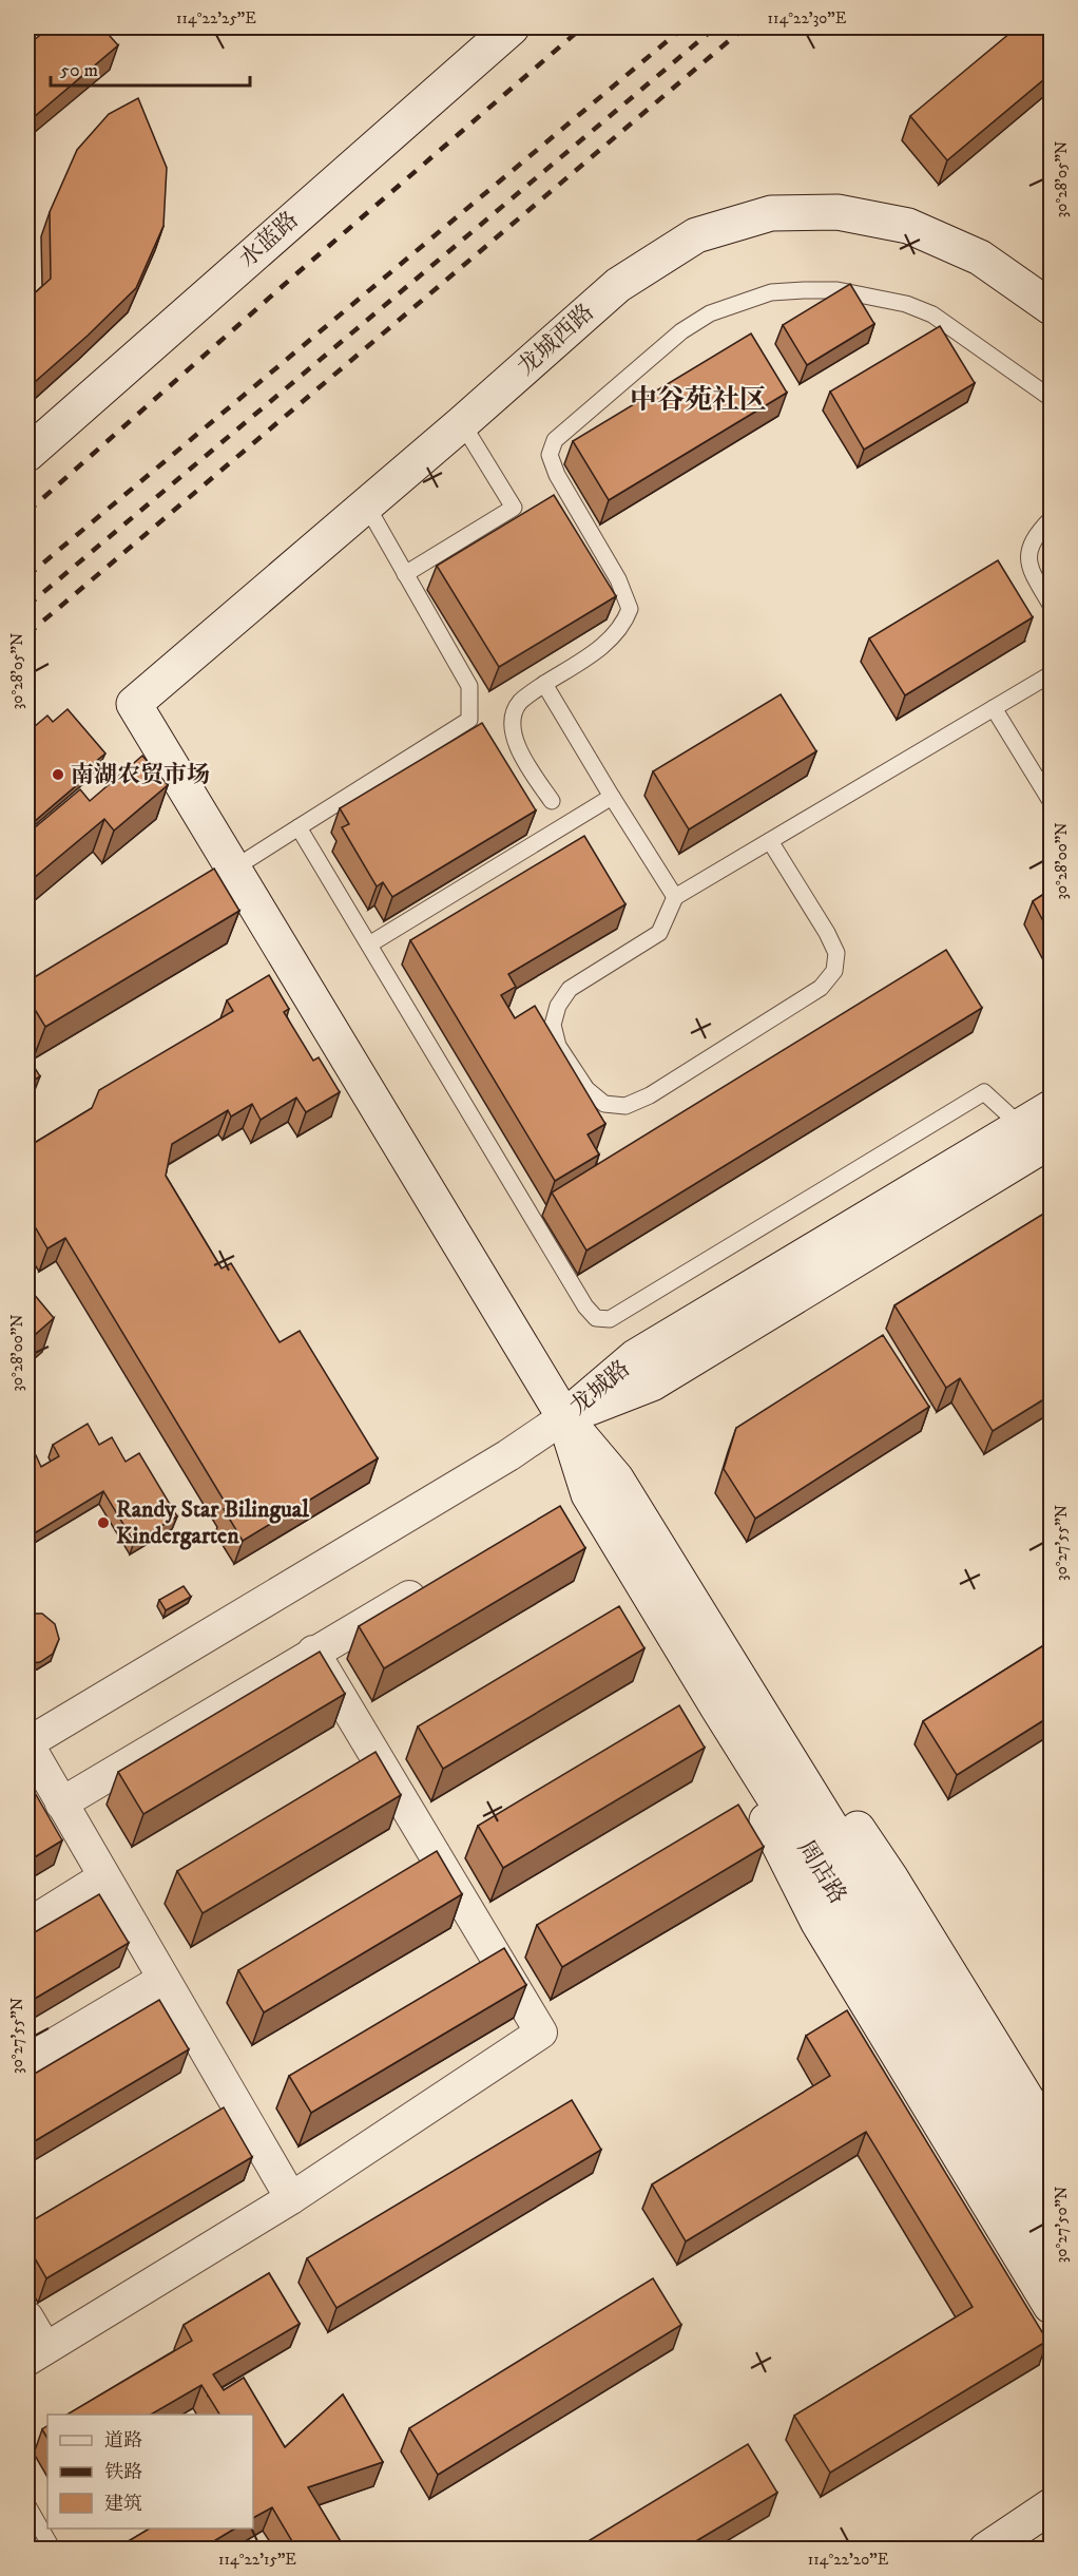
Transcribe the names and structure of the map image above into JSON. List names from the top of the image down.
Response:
{
  "streets": {
    "street": [
      "水蓝路",
      "龙城西路",
      "龙城路",
      "周店路"
    ]
  },
  "crossings": [
    ["龙城西路", "周店路"],
    ["龙城路", "周店路"]
  ],
  "districts": ["中谷苑社区"],
  "places": ["南湖农贸市场", "Randy Star Bilingual Kindergarten"],
  "legend": ["道路", "铁路", "建筑"],
  "scale_bar": "50 m",
  "coordinates": [
    "114°22'25\"E",
    "114°22'30\"E",
    "30°28'05\"N",
    "30°28'00\"N",
    "30°27'55\"N",
    "30°27'50\"N",
    "114°22'15\"E",
    "114°22'20\"E"
  ]
}
